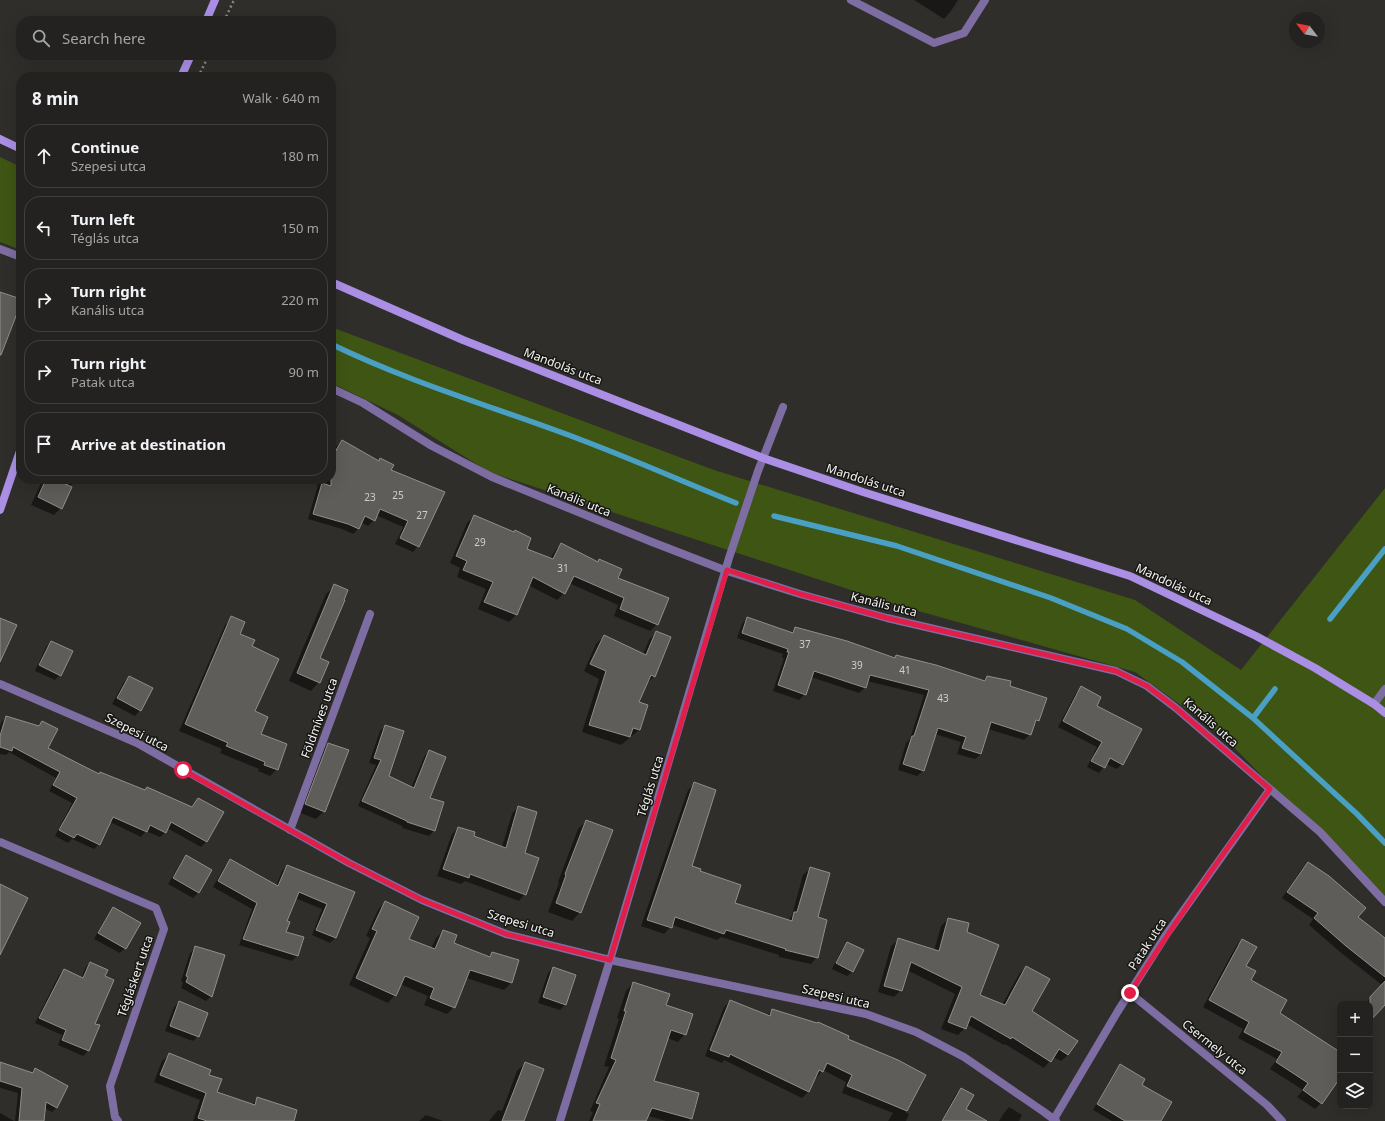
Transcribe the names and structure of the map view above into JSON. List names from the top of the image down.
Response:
{
  "streets": {
    "street": [
      "Mandolás utca",
      "Kanális utca",
      "Földmíves utca",
      "Szepesi utca",
      "Téglás utca",
      "Patak utca",
      "Tégláskert utca",
      "Csermely utca"
    ]
  },
  "crossings": [
    ["Mandolás utca", "Téglás utca"],
    ["Kanális utca", "Téglás utca"],
    ["Kanális utca", "Patak utca"],
    ["Földmíves utca", "Szepesi utca"],
    ["Szepesi utca", "Téglás utca"],
    ["Szepesi utca", "Patak utca"],
    ["Patak utca", "Csermely utca"]
  ],
  "house_numbers": [
    "25",
    "23",
    "27",
    "29",
    "31",
    "37",
    "39",
    "41",
    "43"
  ],
  "north": "top left",
  "page": {
    "search": "Search here",
    "heading": ["8 min", "Walk · 640 m"],
    "list": [
      ["Continue", "Szepesi utca", "180 m"],
      ["Turn left", "Téglás utca", "150 m"],
      ["Turn right", "Kanális utca", "220 m"],
      ["Turn right", "Patak utca", "90 m"],
      "Arrive at destination"
    ],
    "map_buttons": ["+", "−"]
  }
}
